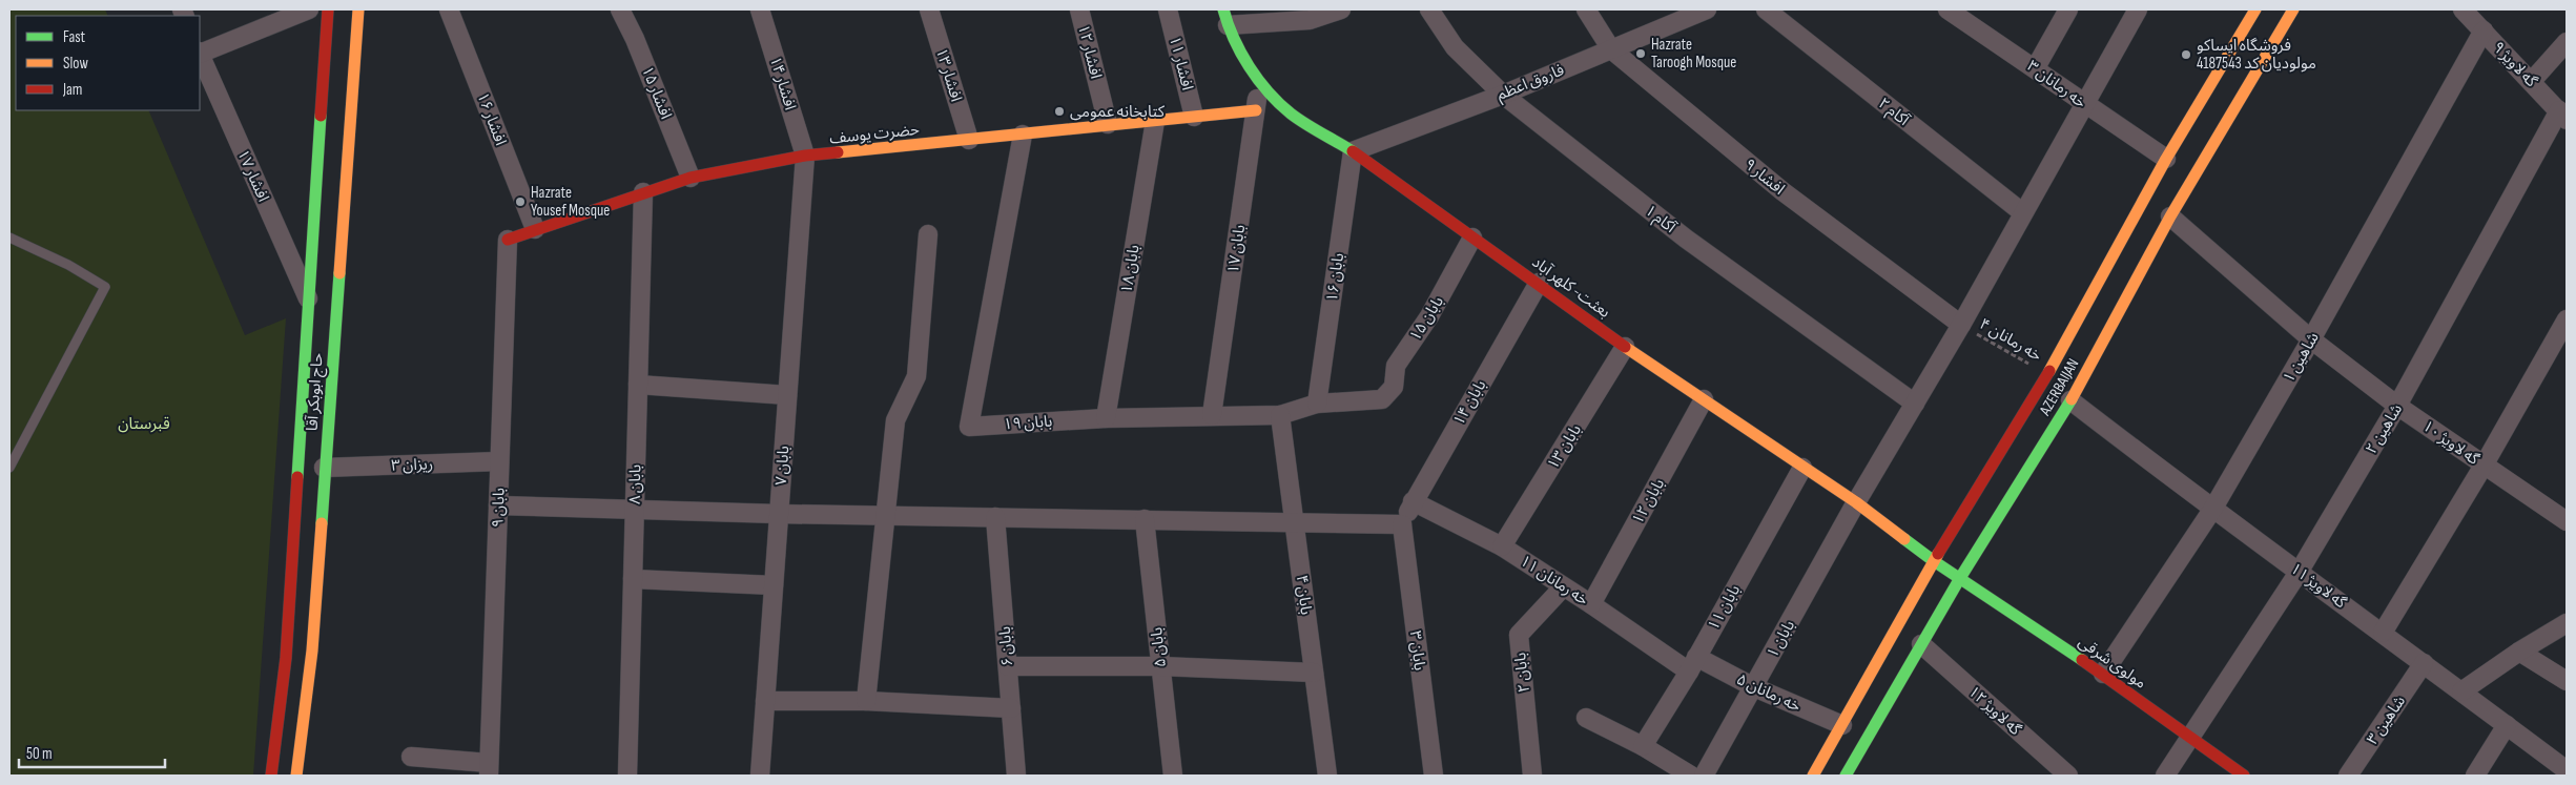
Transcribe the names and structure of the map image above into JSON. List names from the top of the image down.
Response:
{
  "streets": {
    "main road": [
      "حضرت یوسف",
      "بعثت- کلهر آباد",
      "AZERBAIJAN",
      "حاج ابوبکر آقا",
      "مولوی شرقی"
    ],
    "street": [
      "افشار ۱۲",
      "افشار ۱۱",
      "گه لاویژ ۹",
      "افشار ۱۳",
      "فاروق اعظم",
      "افشار ۱۴",
      "خه رمانان ۳",
      "افشار ۱۵",
      "آکام ۲",
      "افشار ۱۶",
      "افشار ۱۷",
      "افشار ۹",
      "آکام ۱",
      "بابان ۱۷",
      "بابان ۱۸",
      "بابان ۱۶",
      "بابان ۱۵",
      "شاهین ۱",
      "بابان ۱۴",
      "بابان ۱۹",
      "شاهین ۲",
      "گه لاویژ ۱۰",
      "بابان ۱۳",
      "۳ ریزان",
      "بابان ۷",
      "بابان ۸",
      "بابان ۱۲",
      "بابان ۹",
      "خه رمانان ۱۱",
      "گه لاویژ ۱۱",
      "بابان ۴",
      "بابان ۱۱",
      "بابان ۱",
      "بابان ۶",
      "بابان ۵",
      "بابان ۳",
      "بابان ۲",
      "خه رمانان ۵",
      "گه لاویژ ۱۲",
      "شاهین ۳"
    ],
    "path": ["خه رمانان ۴"]
  },
  "crossings": [
    ["افشار ۱۲", "حضرت یوسف"],
    ["افشار ۱۱", "حضرت یوسف"],
    ["گه لاویژ ۹", "شاهین ۱"],
    ["گه لاویژ ۹", "شاهین ۲"],
    ["افشار ۱۳", "حضرت یوسف"],
    ["فاروق اعظم", "افشار ۹"],
    ["فاروق اعظم", "آکام ۱"],
    ["فاروق اعظم", "بابان ۱۶"],
    ["فاروق اعظم", "بعثت- کلهر آباد"],
    ["افشار ۱۴", "حضرت یوسف"],
    ["افشار ۱۴", "بابان ۷"],
    ["خه رمانان ۳", "AZERBAIJAN"],
    ["خه رمانان ۳", "بابان ۱"],
    ["افشار ۱۵", "حضرت یوسف"],
    ["آکام ۲", "بابان ۱"],
    ["افشار ۱۶", "حضرت یوسف"],
    ["حضرت یوسف", "بابان ۱۷"],
    ["حضرت یوسف", "بابان ۱۸"],
    ["حضرت یوسف", "بابان ۱۹"],
    ["حضرت یوسف", "بابان ۷"],
    ["حضرت یوسف", "بابان ۸"],
    ["حضرت یوسف", "بابان ۹"],
    ["افشار ۱۷", "حاج ابوبکر آقا"],
    ["افشار ۹", "خه رمانان ۴"],
    ["افشار ۹", "بابان ۱"],
    ["آکام ۱", "بابان ۱"],
    ["بابان ۱۷", "بعثت- کلهر آباد"],
    ["بابان ۱۷", "بابان ۱۹"],
    ["بابان ۱۸", "بابان ۱۹"],
    ["بابان ۱۶", "بعثت- کلهر آباد"],
    ["بابان ۱۶", "بابان ۱۹"],
    ["بعثت- کلهر آباد", "بابان ۱۵"],
    ["بعثت- کلهر آباد", "AZERBAIJAN"],
    ["بعثت- کلهر آباد", "بابان ۱۴"],
    ["بعثت- کلهر آباد", "بابان ۱۳"],
    ["بعثت- کلهر آباد", "بابان ۱۲"],
    ["بعثت- کلهر آباد", "بابان ۱۱"],
    ["بعثت- کلهر آباد", "بابان ۱"],
    ["بعثت- کلهر آباد", "مولوی شرقی"],
    ["بابان ۱۵", "بابان ۱۹"],
    ["خه رمانان ۴", "AZERBAIJAN"],
    ["خه رمانان ۴", "بابان ۱"],
    ["شاهین ۱", "گه لاویژ ۱۰"],
    ["شاهین ۱", "گه لاویژ ۱۱"],
    ["شاهین ۱", "مولوی شرقی"],
    ["AZERBAIJAN", "گه لاویژ ۱۰"],
    ["AZERBAIJAN", "گه لاویژ ۱۱"],
    ["AZERBAIJAN", "مولوی شرقی"],
    ["AZERBAIJAN", "خه رمانان ۵"],
    ["AZERBAIJAN", "گه لاویژ ۱۲"],
    ["حاج ابوبکر آقا", "۳ ریزان"],
    ["بابان ۱۴", "خه رمانان ۱۱"],
    ["بابان ۱۴", "بابان ۳"],
    ["بابان ۱۹", "بابان ۴"],
    ["شاهین ۲", "گه لاویژ ۱۰"],
    ["شاهین ۲", "گه لاویژ ۱۱"],
    ["شاهین ۲", "مولوی شرقی"],
    ["بابان ۱۳", "خه رمانان ۱۱"],
    ["۳ ریزان", "بابان ۹"],
    ["بابان ۱۲", "خه رمانان ۱۱"],
    ["خه رمانان ۱۱", "بابان ۱۱"],
    ["خه رمانان ۱۱", "بابان ۲"],
    ["خه رمانان ۱۱", "خه رمانان ۵"],
    ["گه لاویژ ۱۱", "شاهین ۳"],
    ["بابان ۱۱", "خه رمانان ۵"],
    ["بابان ۱", "خه رمانان ۵"]
  ],
  "parks": ["قبرستان"],
  "places": [
    "Hazrate Taroogh Mosque",
    "فروشگاە ایساکو مولودیان کد 4187543",
    "کتابخانه عمومی",
    "Hazrate Yousef Mosque"
  ],
  "legend": ["Fast", "Slow", "Jam"],
  "scale_bar": "50 m"
}
